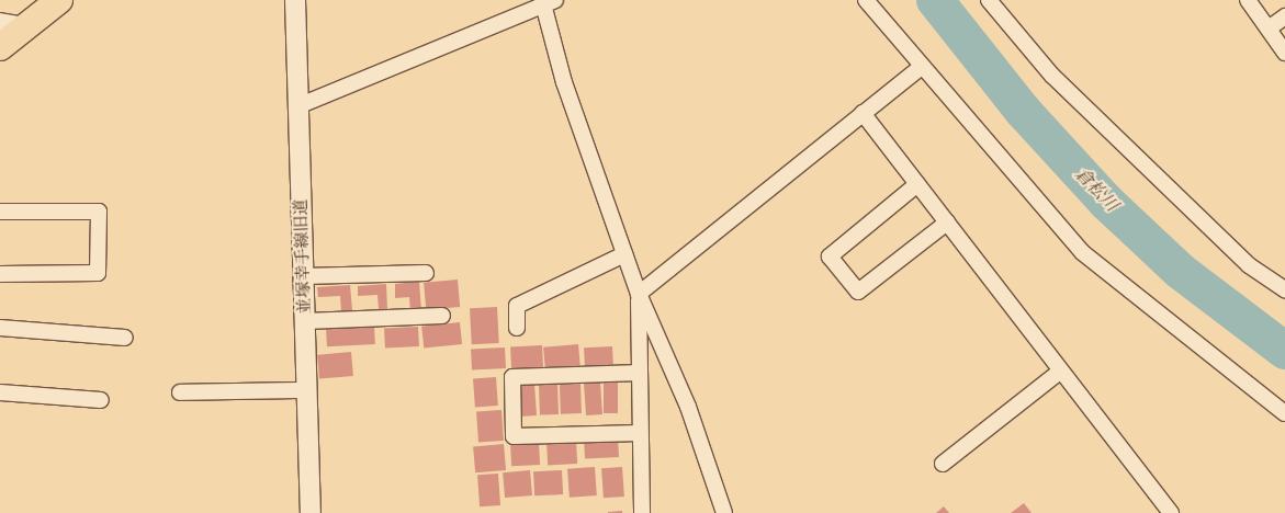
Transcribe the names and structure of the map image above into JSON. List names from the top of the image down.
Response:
{
  "streets": {
    "street": ["並塚幸手線旧道"]
  },
  "water": ["倉松川"]
}
